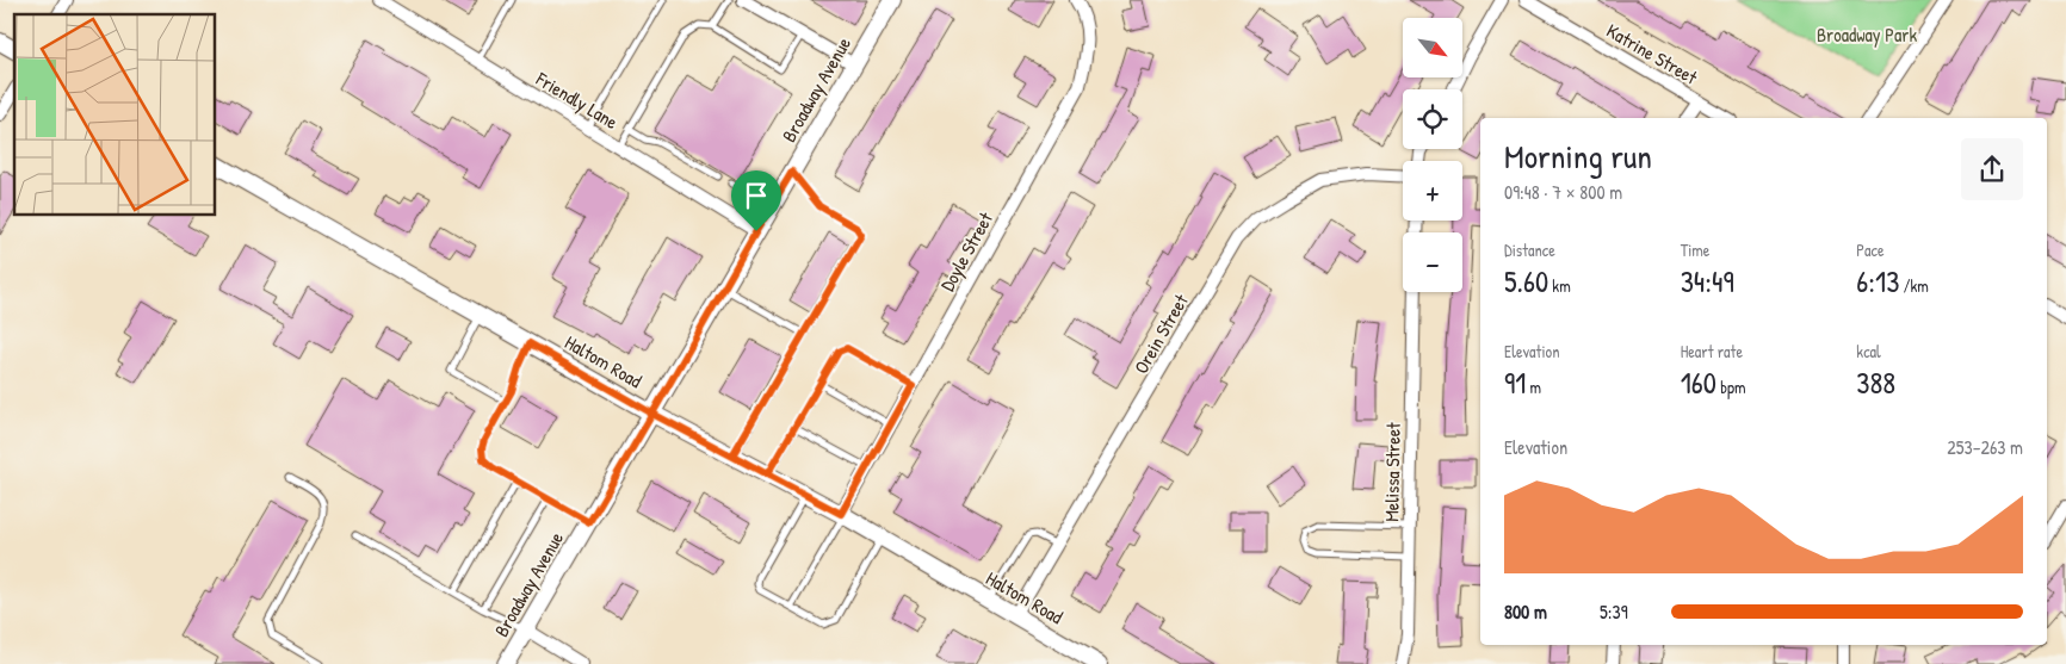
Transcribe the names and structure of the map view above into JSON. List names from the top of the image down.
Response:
{
  "streets": {
    "main road": ["Broadway Avenue", "Haltom Road"],
    "street": [
      "Katrine Street",
      "Friendly Lane",
      "Doyle Street",
      "Orein Street",
      "Melissa Street"
    ]
  },
  "crossings": [
    ["Broadway Avenue", "Friendly Lane"],
    ["Broadway Avenue", "Haltom Road"],
    ["Doyle Street", "Haltom Road"],
    ["Orein Street", "Haltom Road"]
  ],
  "parks": ["Broadway Park"],
  "north": "bottom right",
  "page": {
    "map_buttons": ["+", "−"],
    "heading": ["Morning run", "09:48 · 7 × 800 m"],
    "stats": [
      ["Distance", "5.60 km"],
      ["Time", "34:49"],
      ["Pace", "6:13 /km"],
      ["Elevation", "91 m"],
      ["Heart rate", "160 bpm"],
      ["kcal", "388"]
    ],
    "chart": ["Elevation", "253–263 m"],
    "list": [
      {
        "name": "800 m",
        "note": "5:39"
      }
    ]
  }
}
